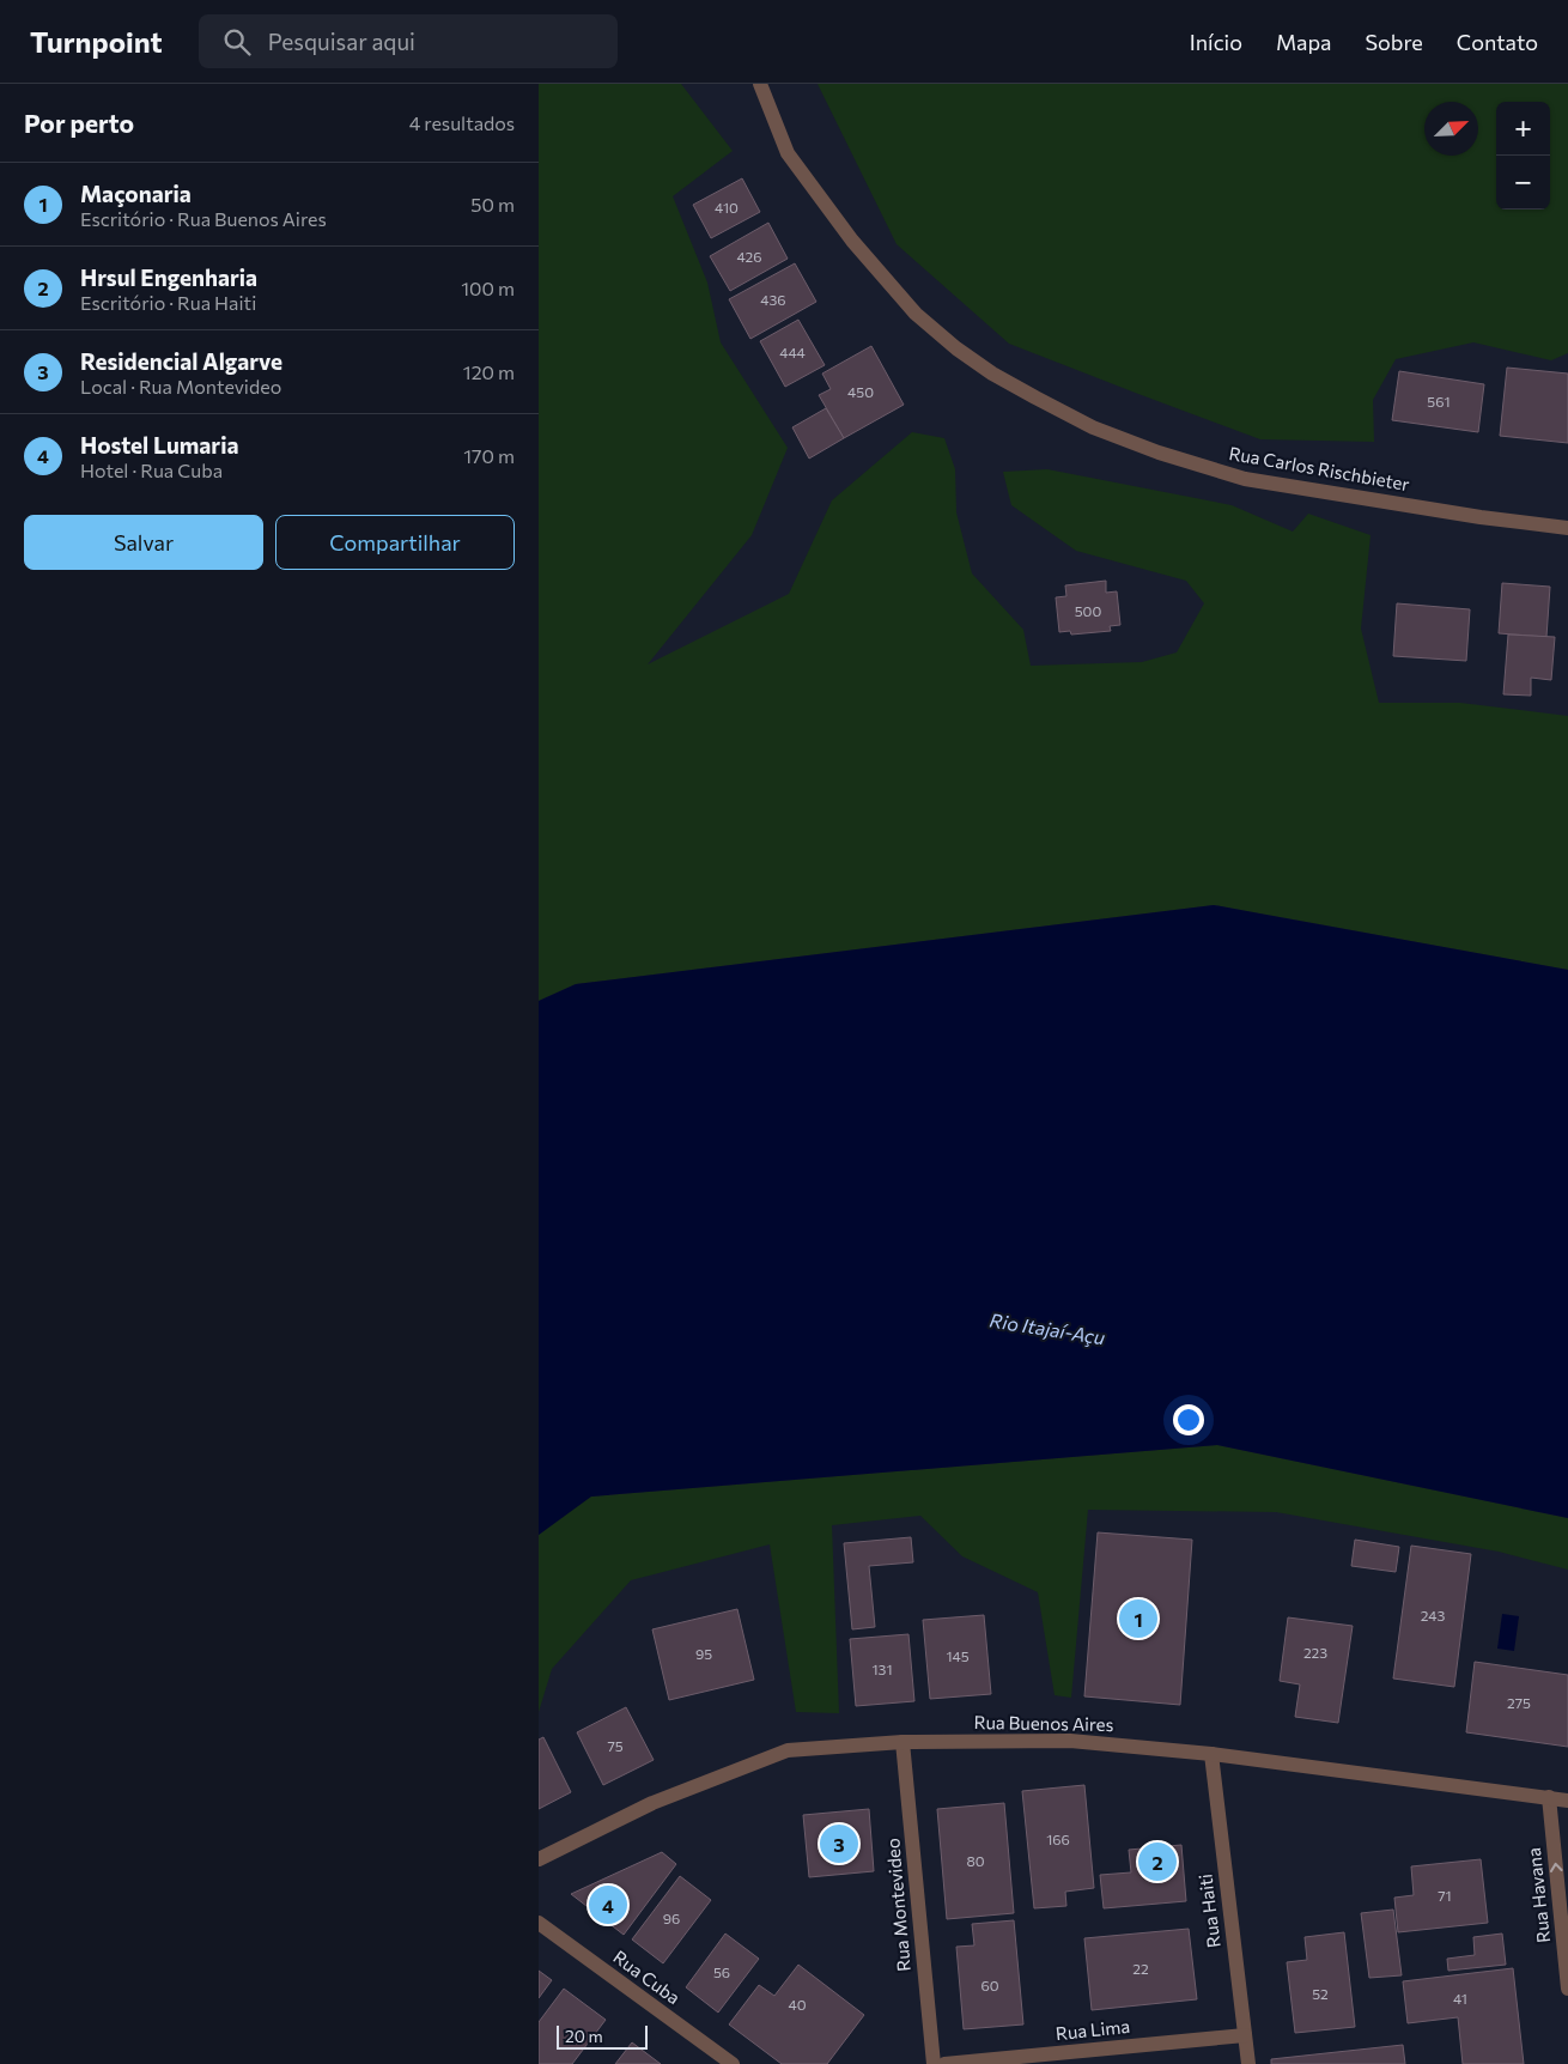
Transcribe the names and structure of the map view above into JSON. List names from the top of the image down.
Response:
{
  "streets": {
    "street": [
      "Rua Carlos Rischbieter",
      "Rua Buenos Aires",
      "Rua Havana",
      "Rua Montevideo",
      "Rua Haiti",
      "Rua Cuba",
      "Rua Lima"
    ]
  },
  "crossings": [
    ["Rua Buenos Aires", "Rua Havana"],
    ["Rua Buenos Aires", "Rua Montevideo"],
    ["Rua Buenos Aires", "Rua Haiti"],
    ["Rua Haiti", "Rua Lima"]
  ],
  "one_way": ["Rua Havana"],
  "water": ["Rio Itajaí-Açu"],
  "house_numbers": [
    "410",
    "426",
    "436",
    "444",
    "450",
    "561",
    "500",
    "243",
    "223",
    "95",
    "145",
    "131",
    "275",
    "75",
    "166",
    "80",
    "71",
    "96",
    "22",
    "56",
    "60",
    "52",
    "41",
    "40"
  ],
  "scale_bar": "20 m",
  "north": "top right",
  "page": {
    "header": "Turnpoint",
    "search": "Pesquisar aqui",
    "nav": [
      "Início",
      "Mapa",
      "Sobre",
      "Contato"
    ],
    "heading": ["Por perto", "4 resultados"],
    "map_buttons": ["+", "−"],
    "list": [
      {
        "mark": "1",
        "name": "Maçonaria",
        "note": "Escritório · Rua Buenos Aires",
        "value": "50 m"
      },
      {
        "mark": "2",
        "name": "Hrsul Engenharia",
        "note": "Escritório · Rua Haiti",
        "value": "100 m"
      },
      {
        "mark": "3",
        "name": "Residencial Algarve",
        "note": "Local · Rua Montevideo",
        "value": "120 m"
      },
      {
        "mark": "4",
        "name": "Hostel Lumaria",
        "note": "Hotel · Rua Cuba",
        "value": "170 m"
      }
    ],
    "buttons": ["Salvar", "Compartilhar"],
    "pins": [
      "1",
      "3",
      "2",
      "4"
    ],
    "scale": "20 m"
  }
}
